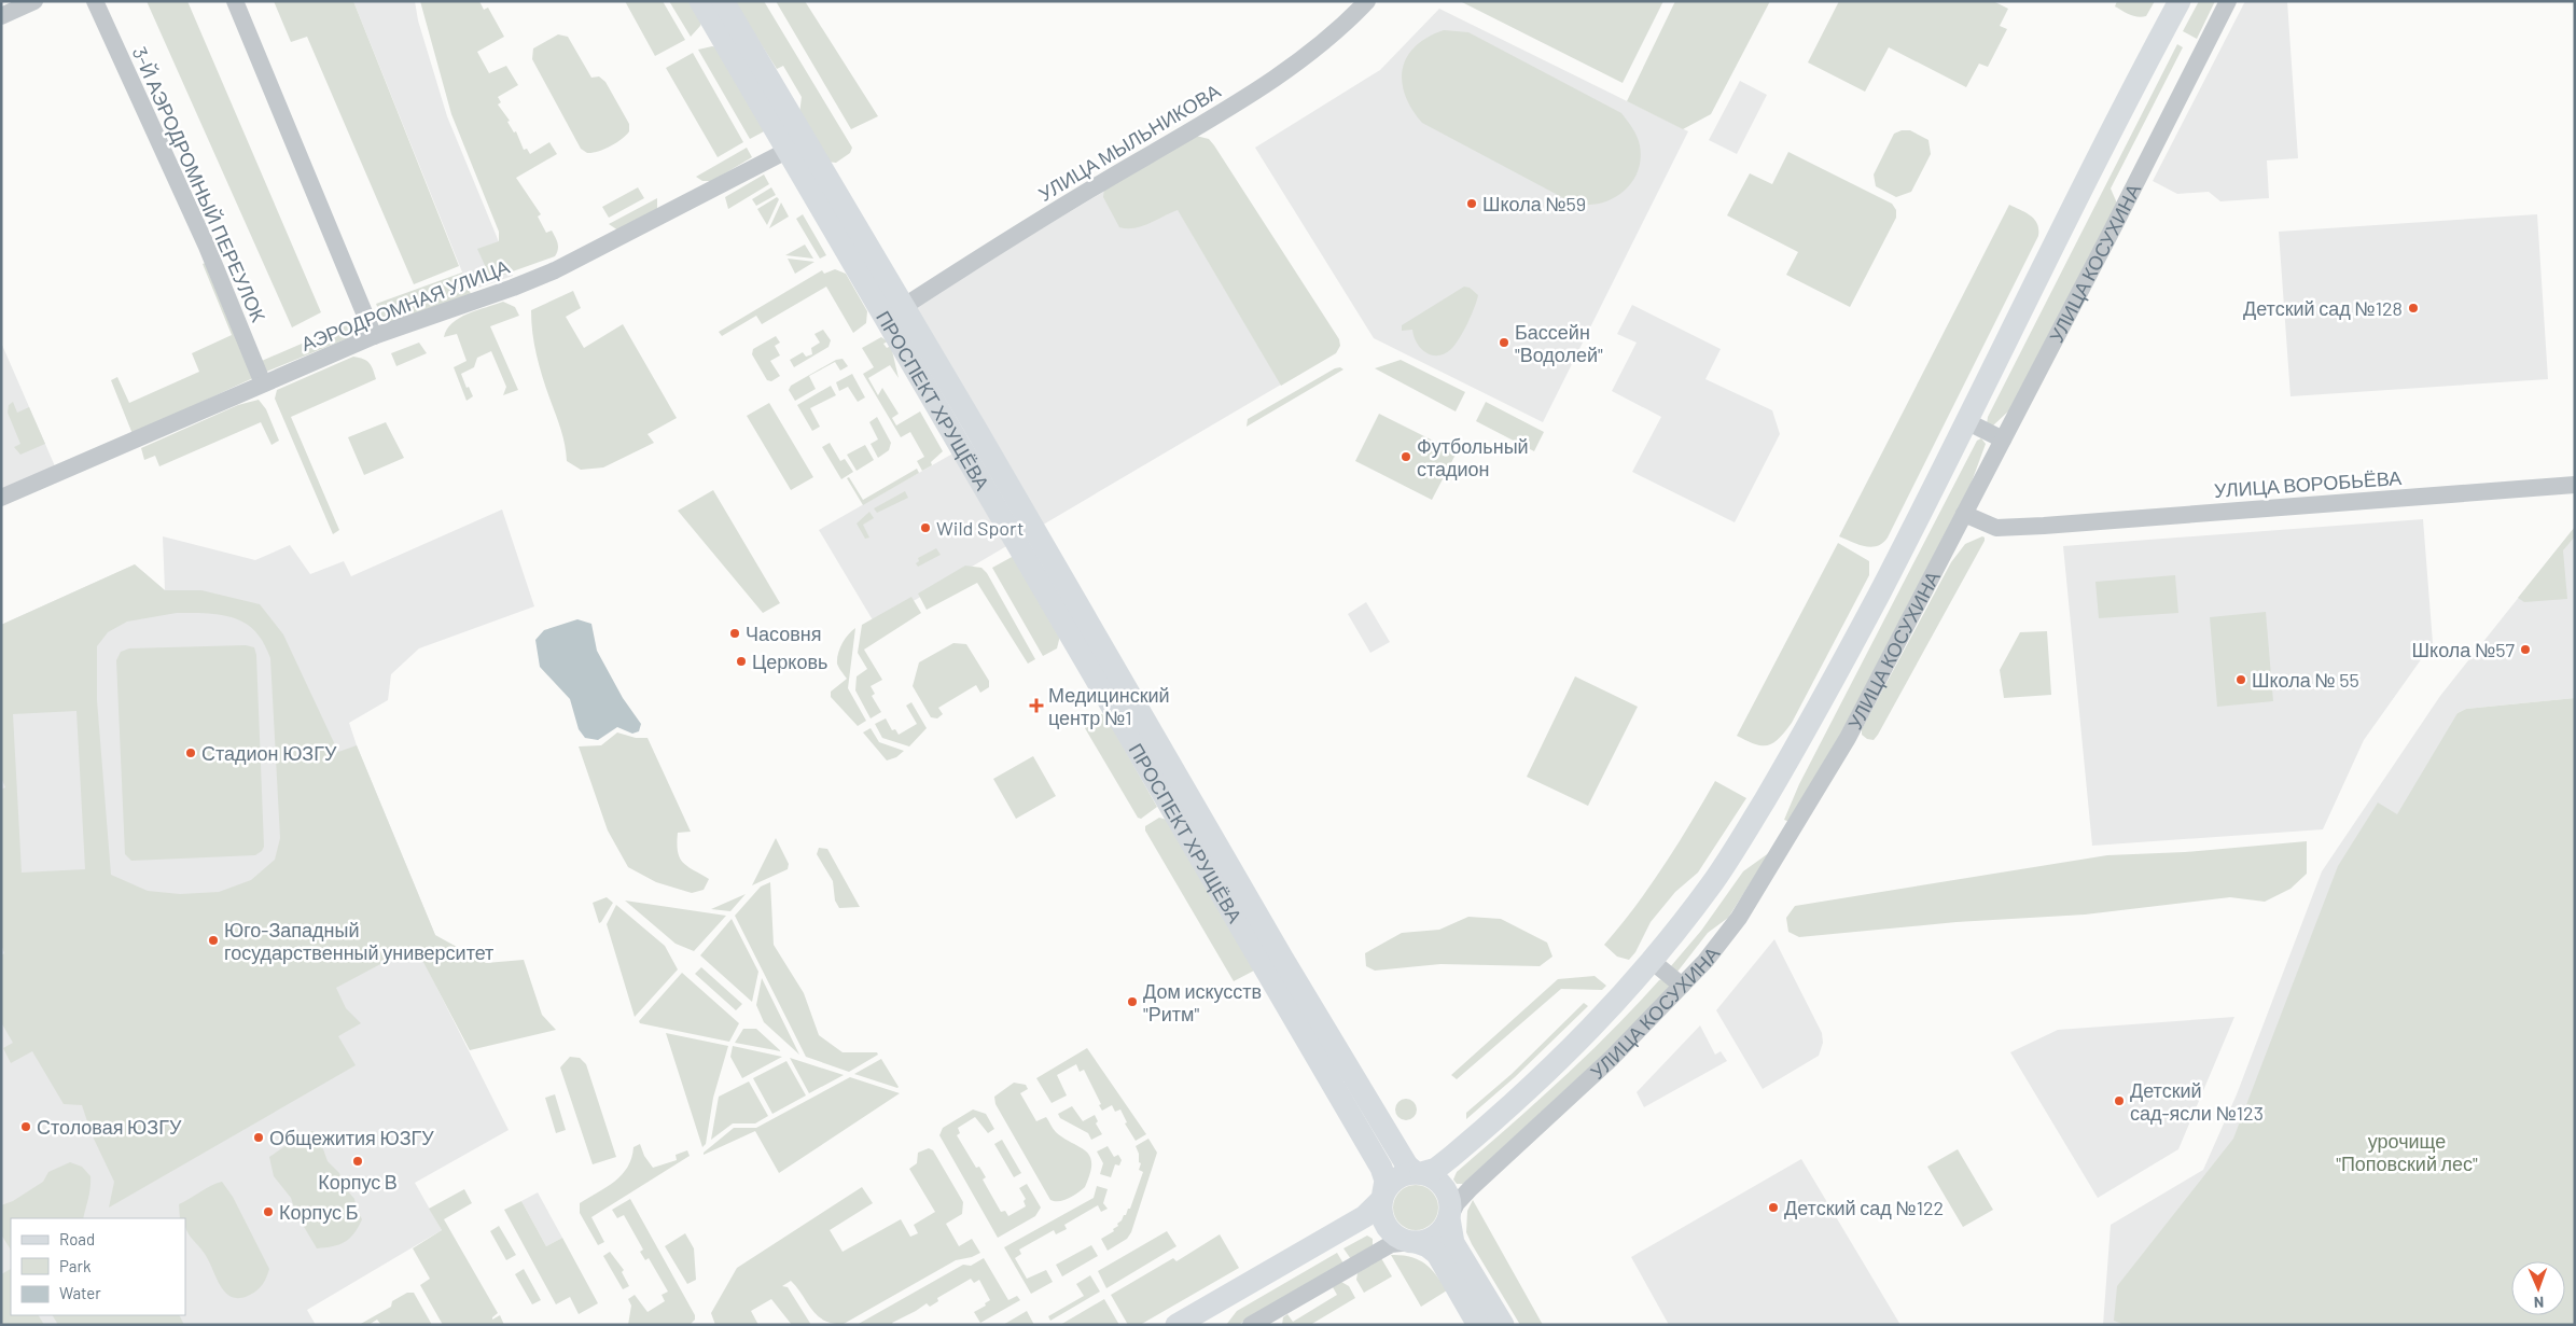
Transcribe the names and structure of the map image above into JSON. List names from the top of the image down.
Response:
{
  "streets": {
    "main road": ["УЛИЦА КОСУХИНА", "ПРОСПЕКТ ХРУЩЁВА"],
    "street": [
      "УЛИЦА МЫЛЬНИКОВА",
      "3-Й АЭРОДРОМНЫЙ ПЕРЕУЛОК",
      "АЭРОДРОМНАЯ УЛИЦА",
      "УЛИЦА ВОРОБЬЁВА"
    ]
  },
  "crossings": [
    ["УЛИЦА МЫЛЬНИКОВА", "ПРОСПЕКТ ХРУЩЁВА"],
    ["3-Й АЭРОДРОМНЫЙ ПЕРЕУЛОК", "АЭРОДРОМНАЯ УЛИЦА"],
    ["УЛИЦА КОСУХИНА", "ПРОСПЕКТ ХРУЩЁВА"],
    ["УЛИЦА КОСУХИНА", "УЛИЦА ВОРОБЬЁВА"],
    ["АЭРОДРОМНАЯ УЛИЦА", "ПРОСПЕКТ ХРУЩЁВА"]
  ],
  "parks": ["урочище \"Поповский лес\""],
  "places": {
    "other": [
      "Школа №59",
      "Детский сад №128",
      "Бассейн \"Водолей\"",
      "Футбольный стадион",
      "Wild Sport",
      "Часовня",
      "Школа №57",
      "Церковь",
      "Школа № 55",
      "Стадион ЮЗГУ",
      "Юго-Западный государственный университет",
      "Дом искусств \"Ритм\"",
      "Детский сад-ясли №123",
      "Столовая ЮЗГУ",
      "Общежития ЮЗГУ",
      "Корпус В",
      "Детский сад №122",
      "Корпус Б"
    ],
    "health": ["Медицинский центр №1"]
  },
  "legend": ["Road", "Park", "Water"],
  "north": "bottom"
}
